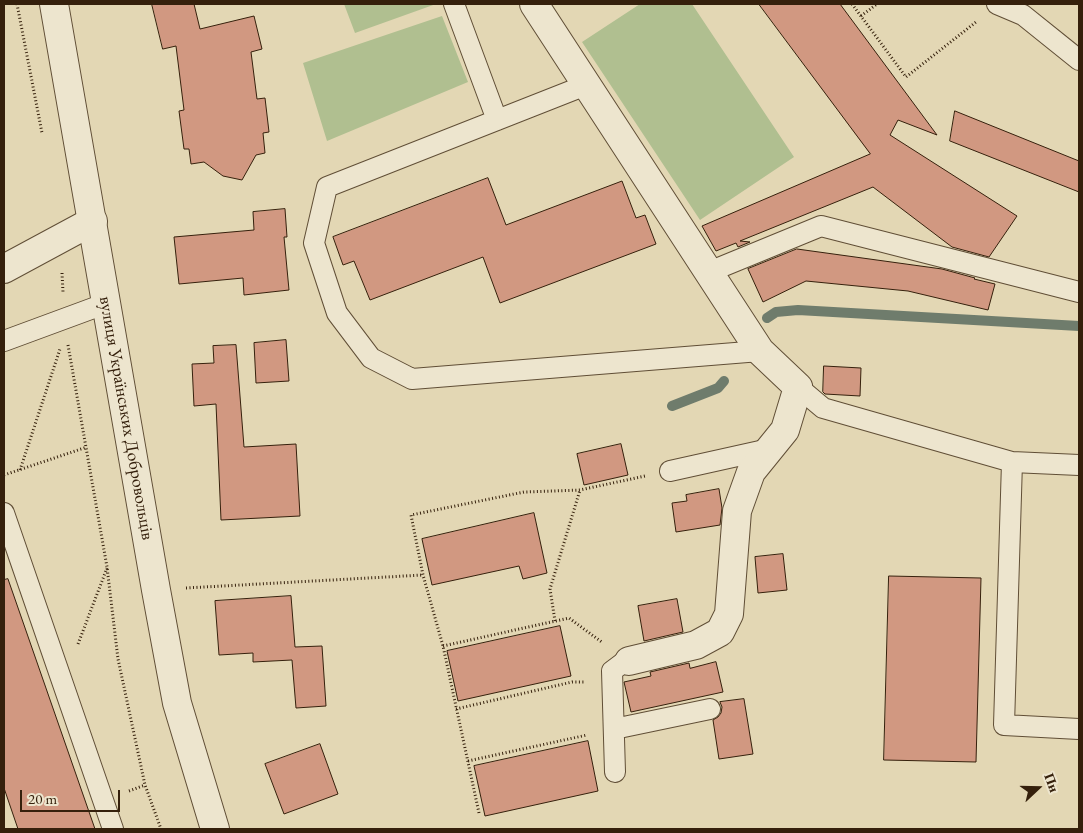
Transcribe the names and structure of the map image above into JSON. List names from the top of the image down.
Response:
{
  "streets": {
    "street": ["вулиця Українських Добровольців"]
  },
  "scale_bar": "20 m",
  "north": "right"
}
